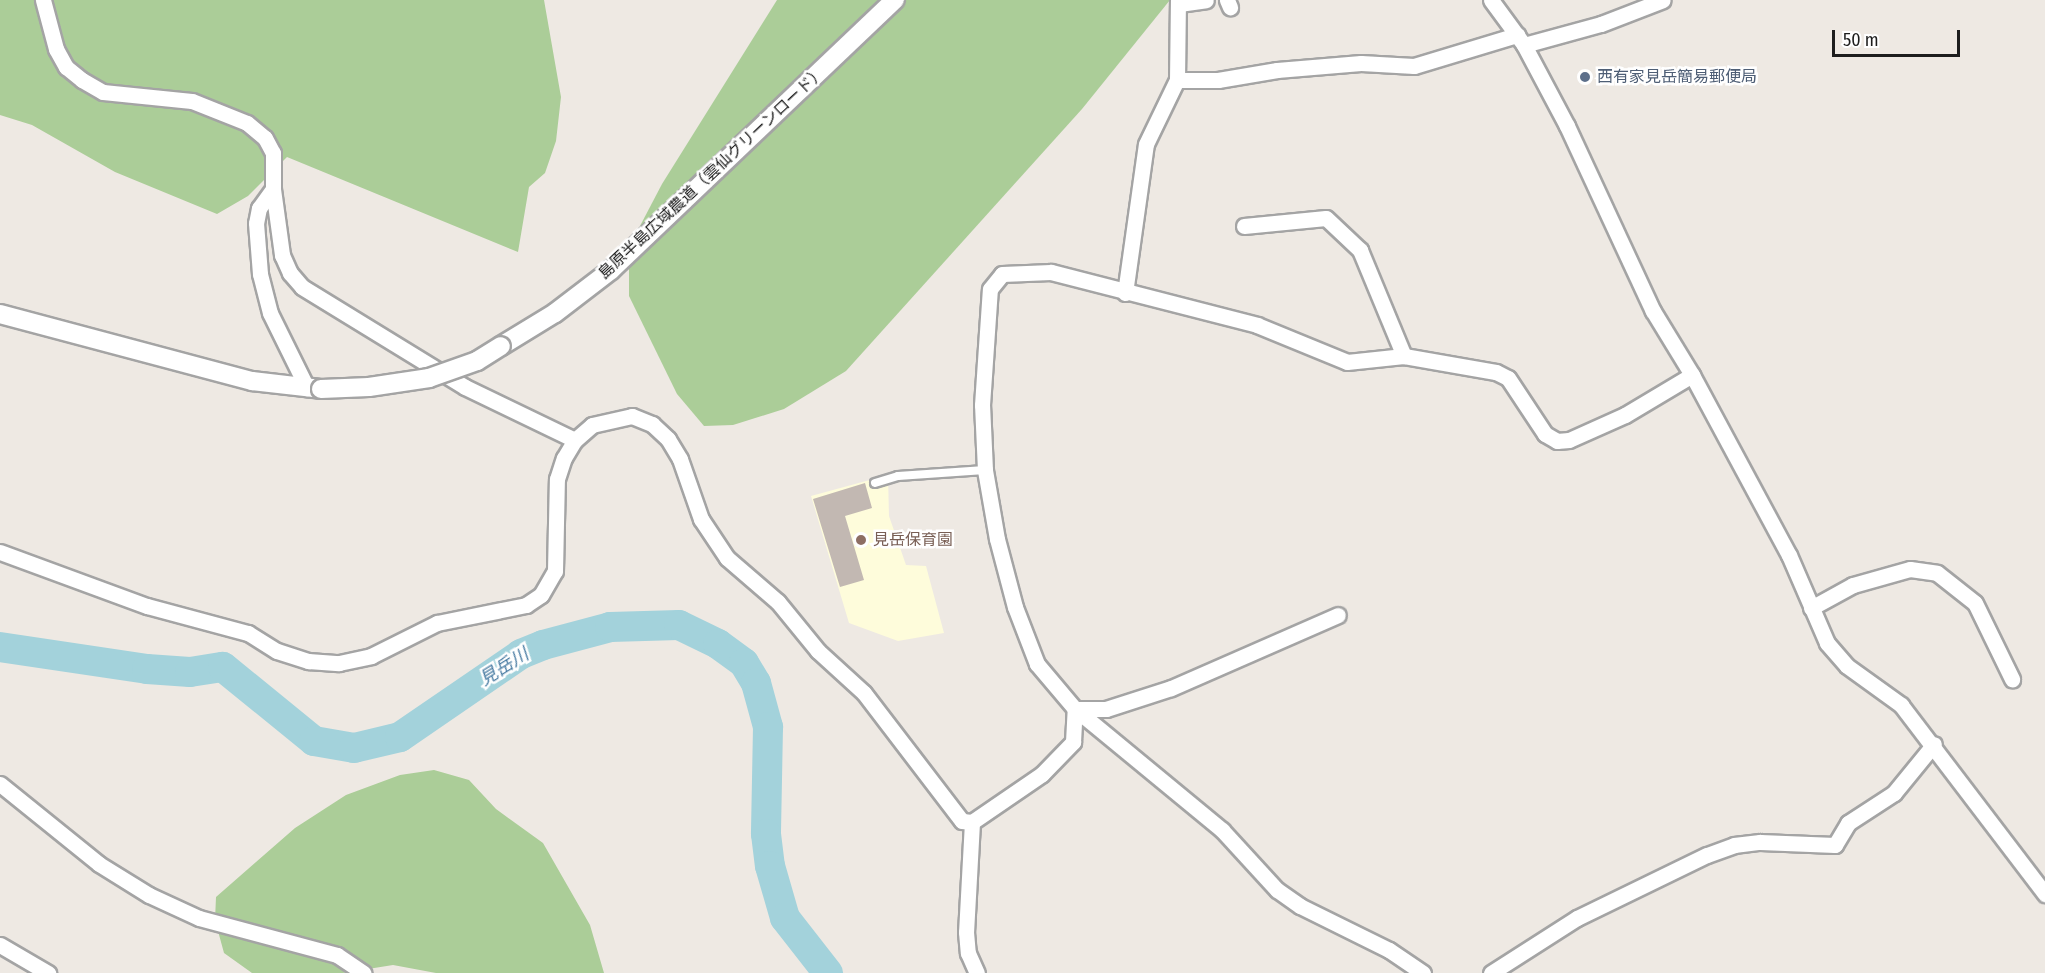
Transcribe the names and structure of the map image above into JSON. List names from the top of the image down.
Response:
{
  "streets": {
    "street": ["島原半島広域農道（雲仙グリーンロード）"]
  },
  "water": ["見岳川"],
  "places": ["西有家見岳簡易郵便局", "見岳保育園"],
  "scale_bar": "50 m"
}
